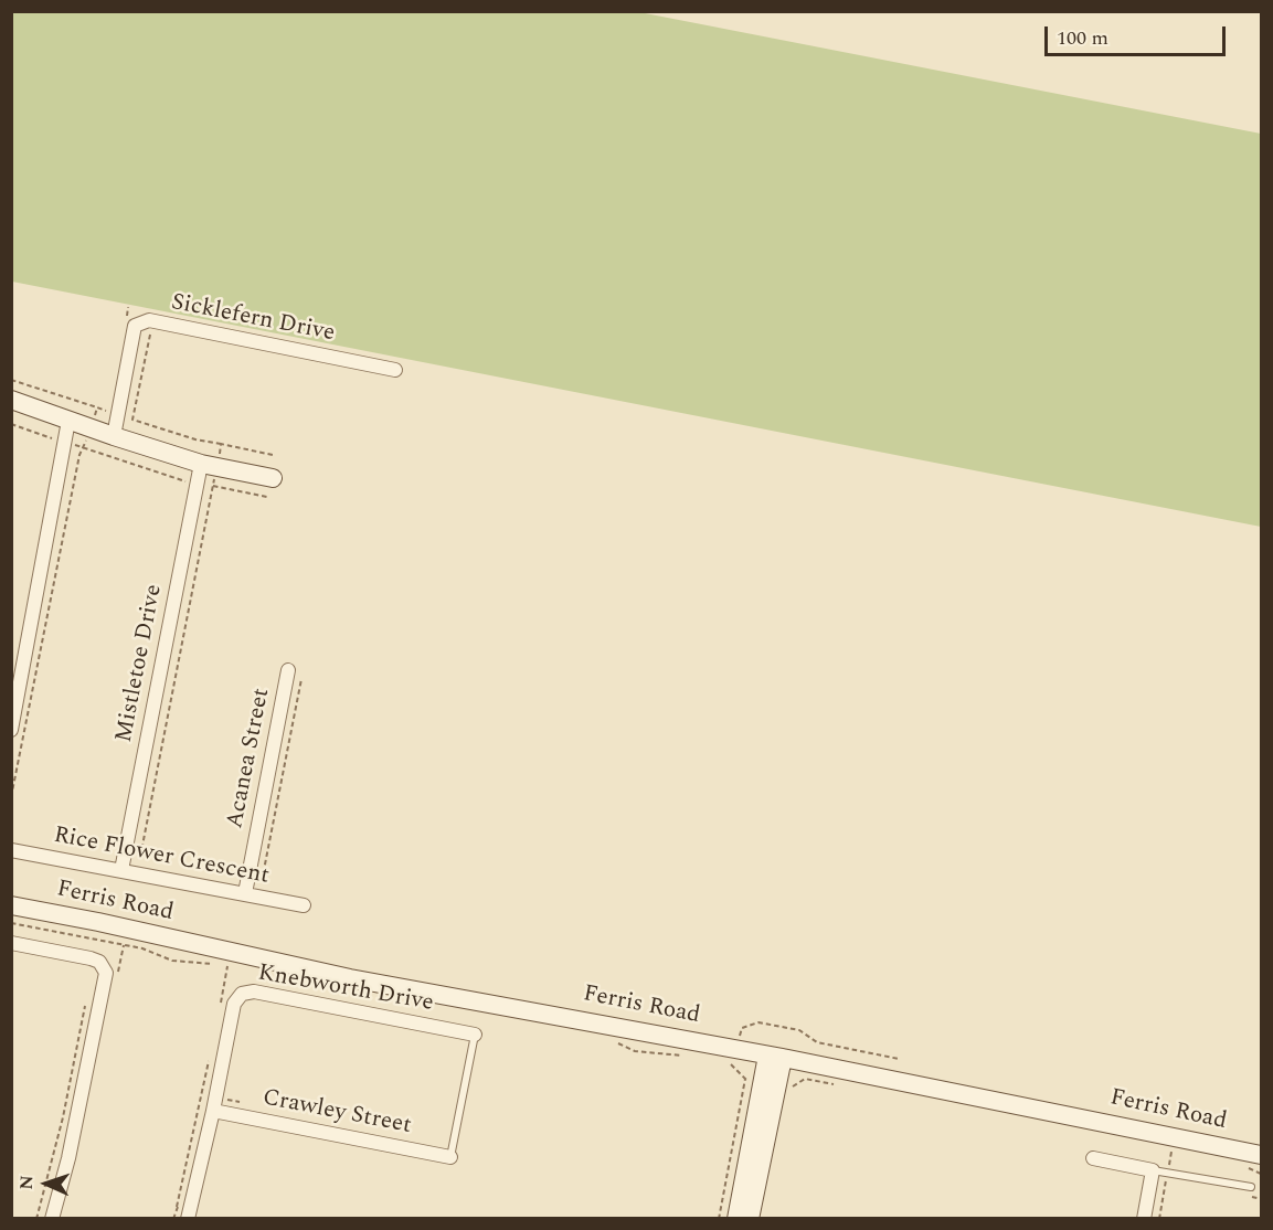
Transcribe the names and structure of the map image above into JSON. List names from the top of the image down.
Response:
{
  "streets": {
    "street": [
      "Sicklefern Drive",
      "Mistletoe Drive",
      "Acanea Street",
      "Rice Flower Crescent",
      "Ferris Road",
      "Knebworth Drive",
      "Crawley Street"
    ]
  },
  "crossings": [
    ["Mistletoe Drive", "Rice Flower Crescent"],
    ["Acanea Street", "Rice Flower Crescent"],
    ["Knebworth Drive", "Crawley Street"]
  ],
  "scale_bar": "100 m",
  "north": "left"
}
